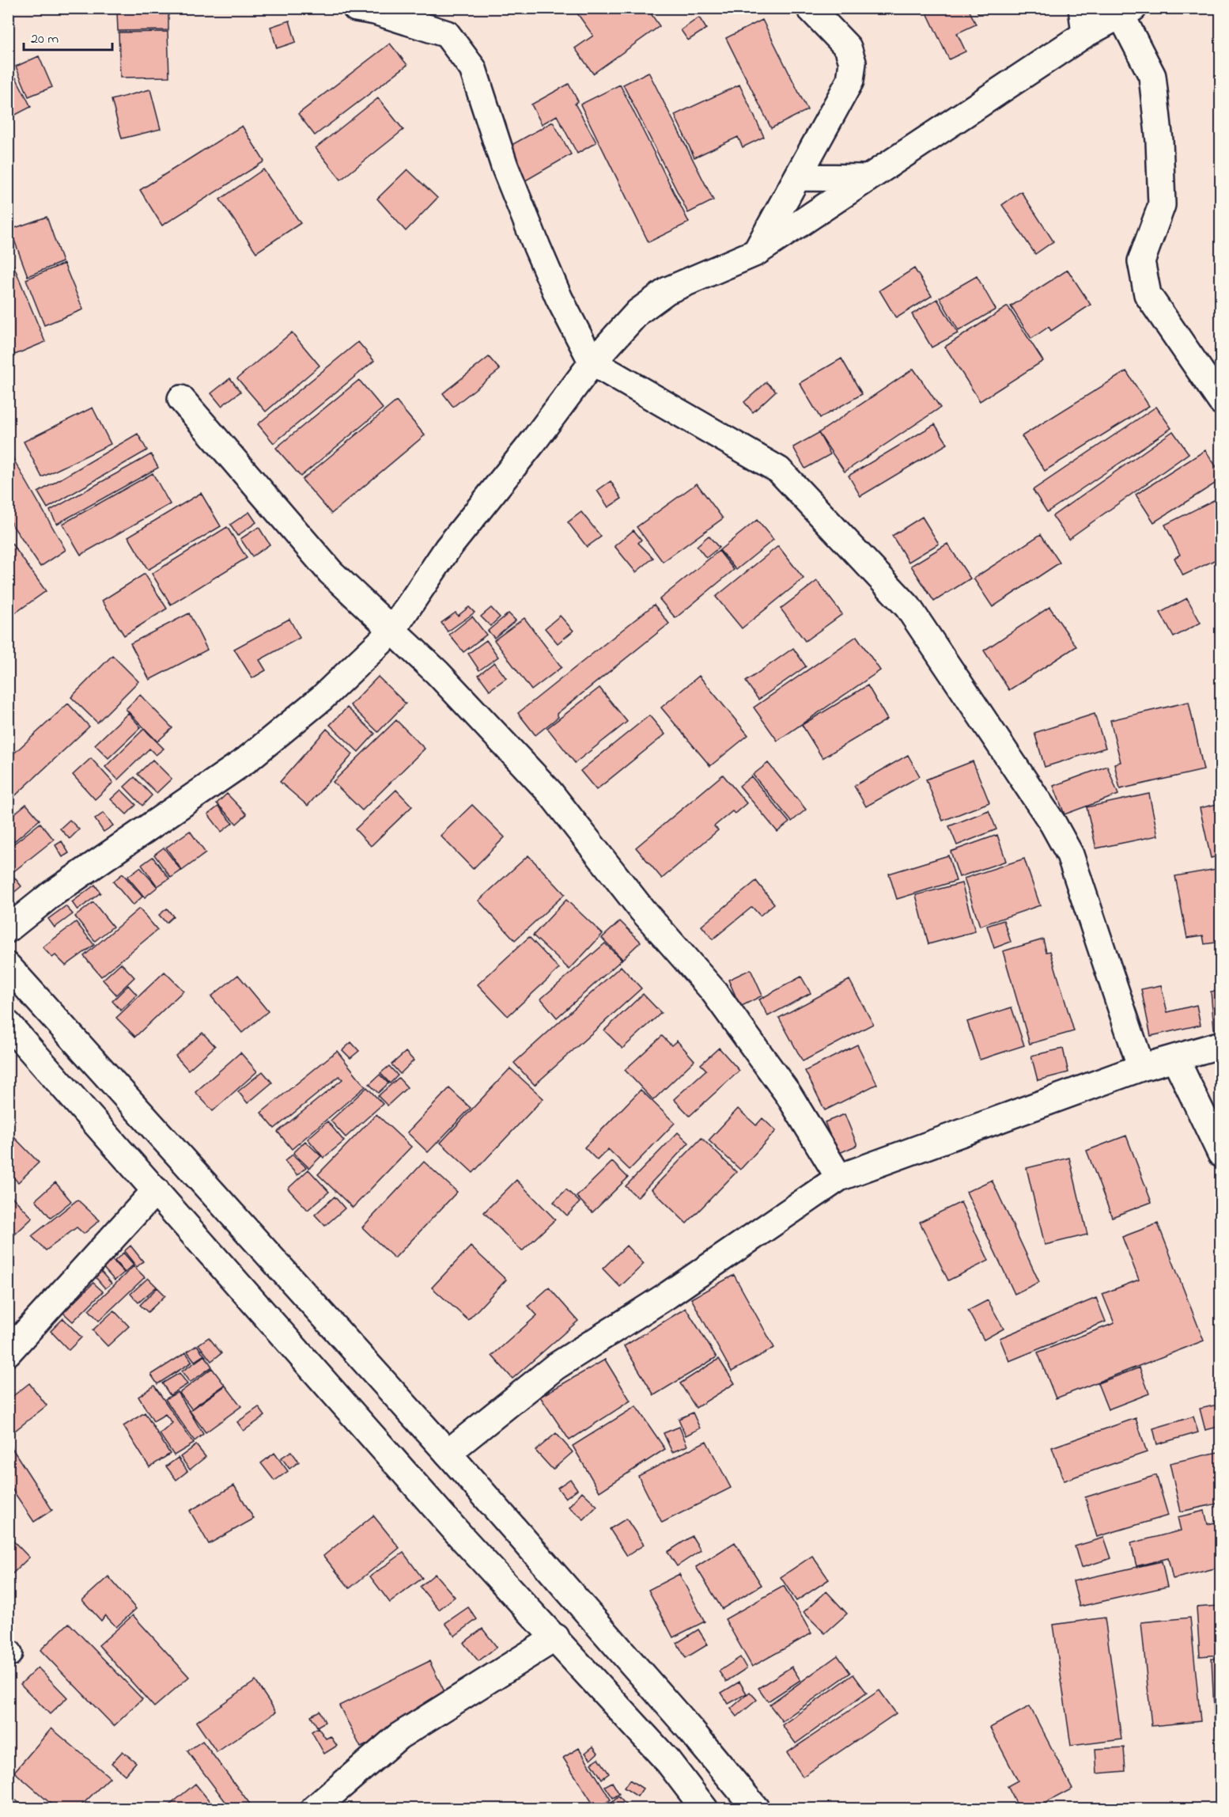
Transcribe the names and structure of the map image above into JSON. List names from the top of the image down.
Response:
{
  "scale_bar": "20 m"
}
